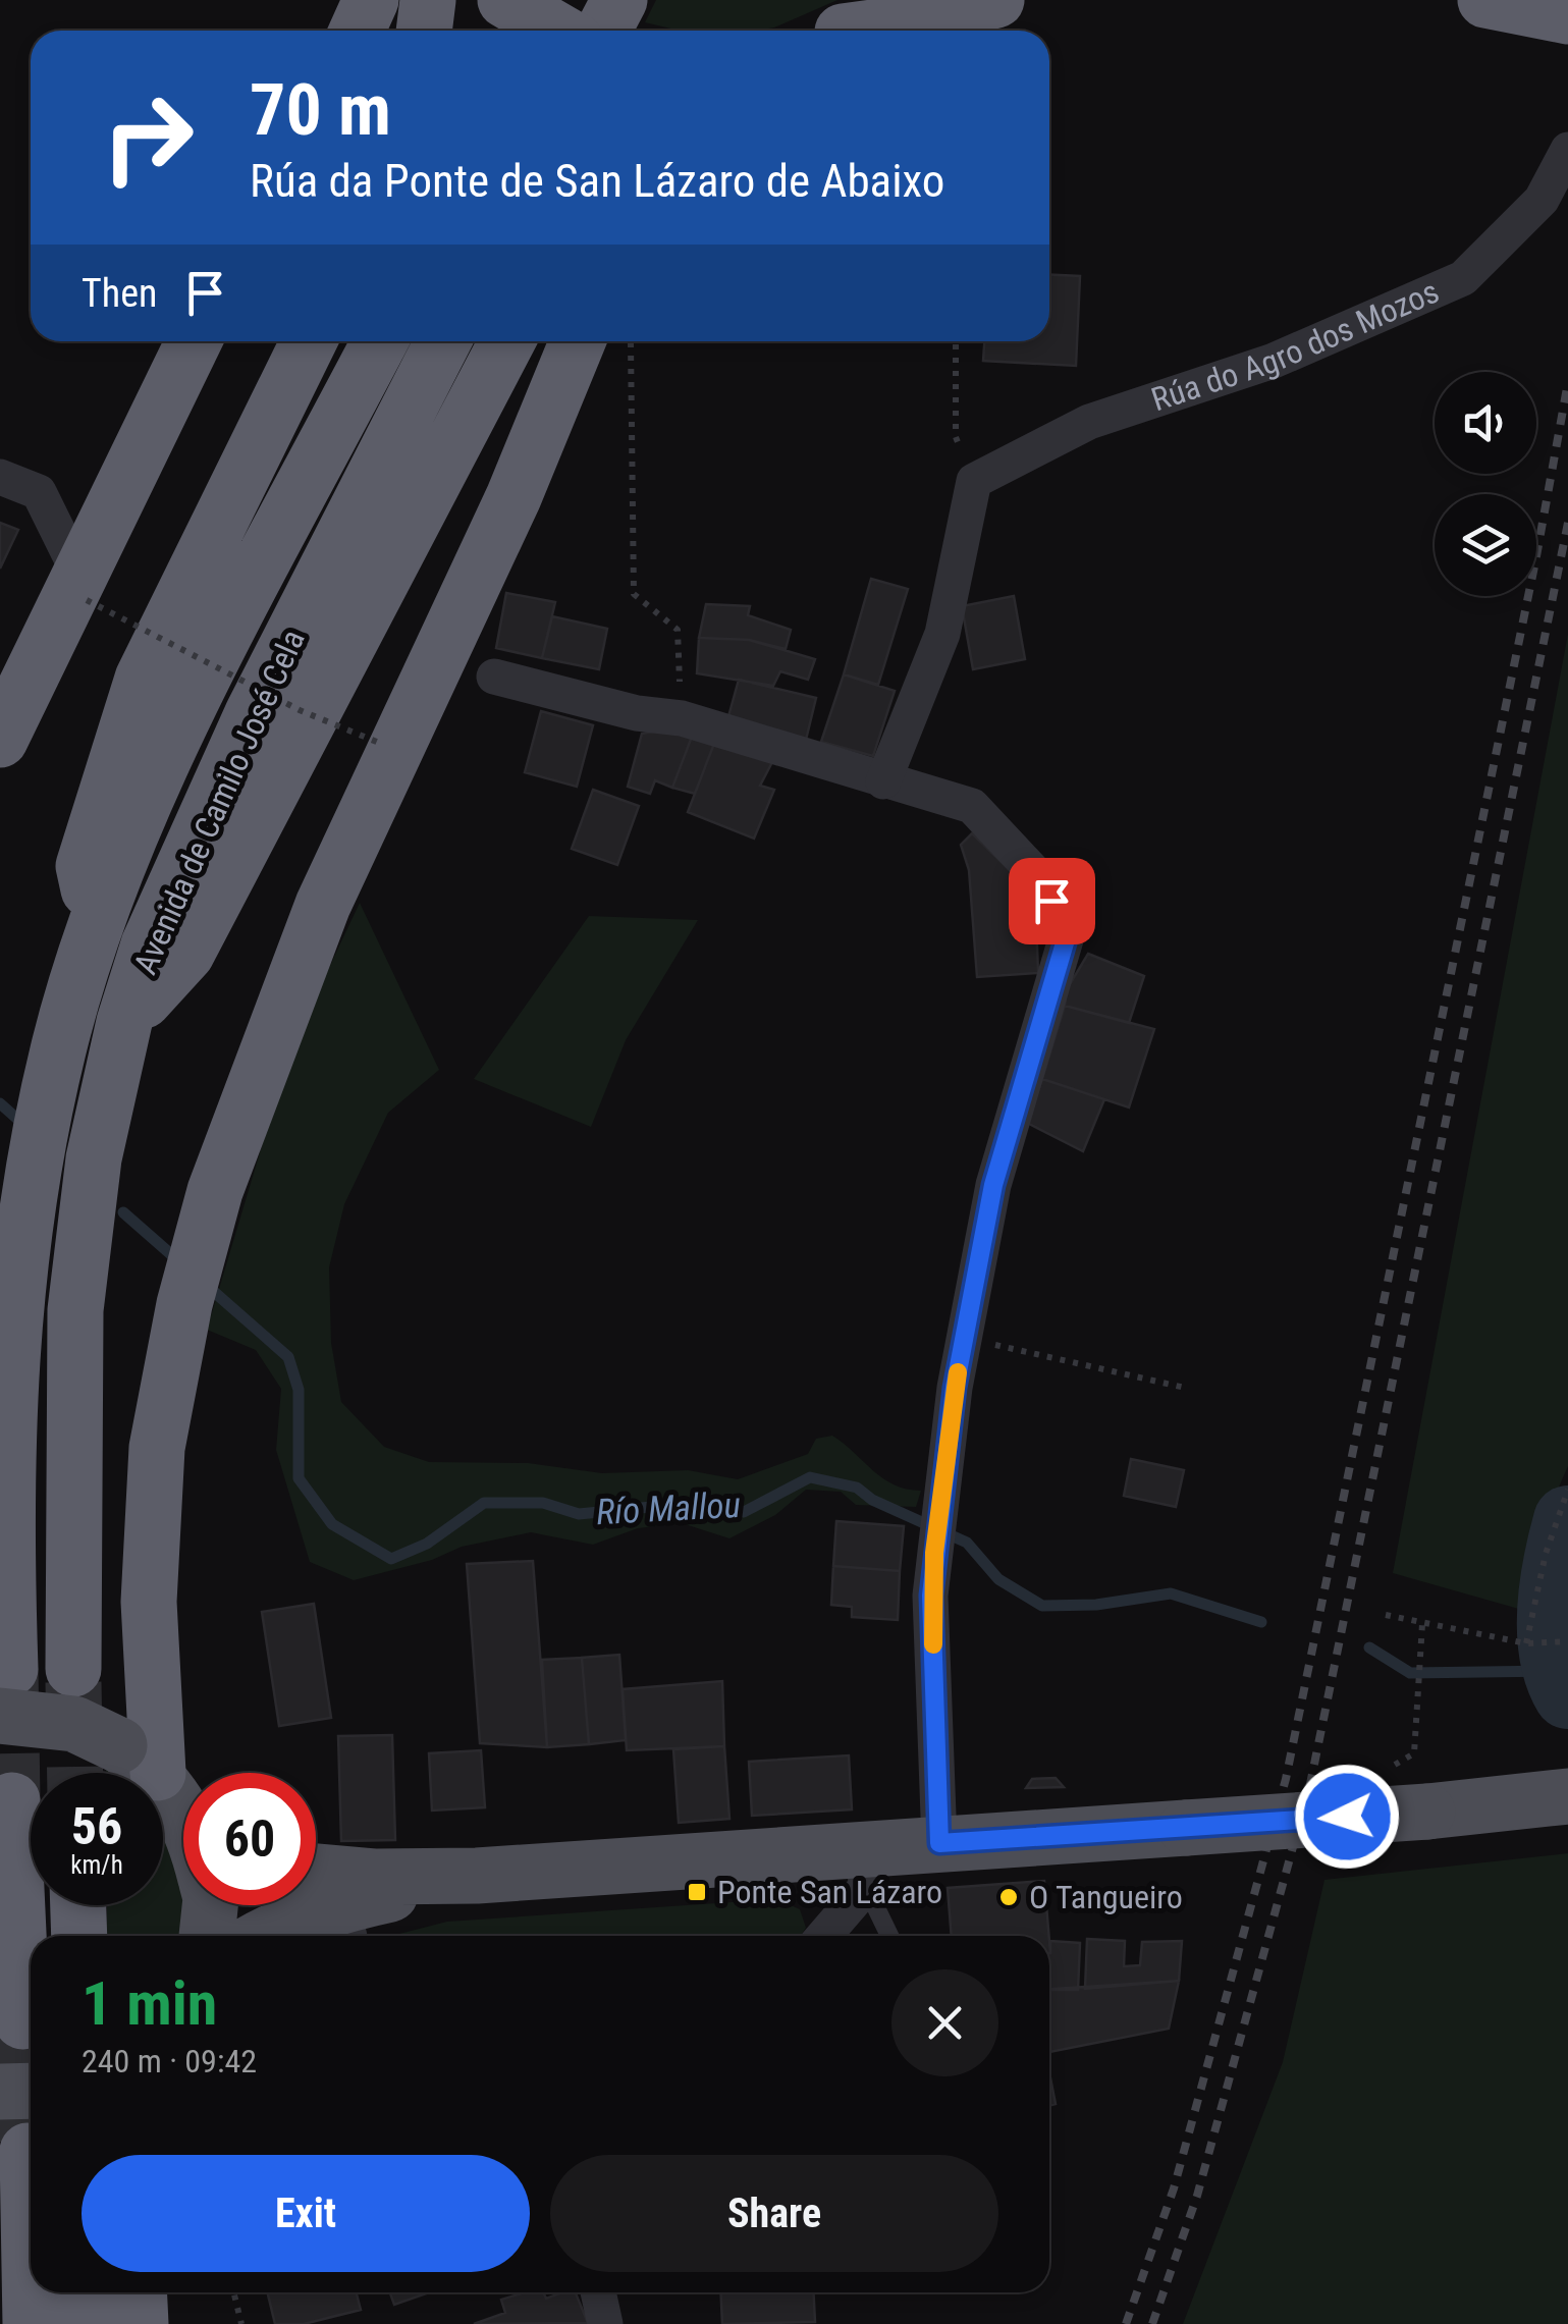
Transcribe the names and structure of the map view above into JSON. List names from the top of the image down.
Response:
{
  "streets": {
    "highway": ["Avenida de Camilo José Cela"],
    "street": ["Rúa do Agro dos Mozos"]
  },
  "water": ["Río Mallou"],
  "places": {
    "transit": ["Ponte San Lázaro"],
    "other": ["O Tangueiro"]
  },
  "page": {
    "turn": ["70 m", "Rúa da Ponte de San Lázaro de Abaixo"],
    "then": "Then",
    "speed": "56 km/h",
    "limit": "60",
    "heading": ["1 min", "240 m · 09:42"],
    "buttons": ["Exit", "Share"]
  }
}
